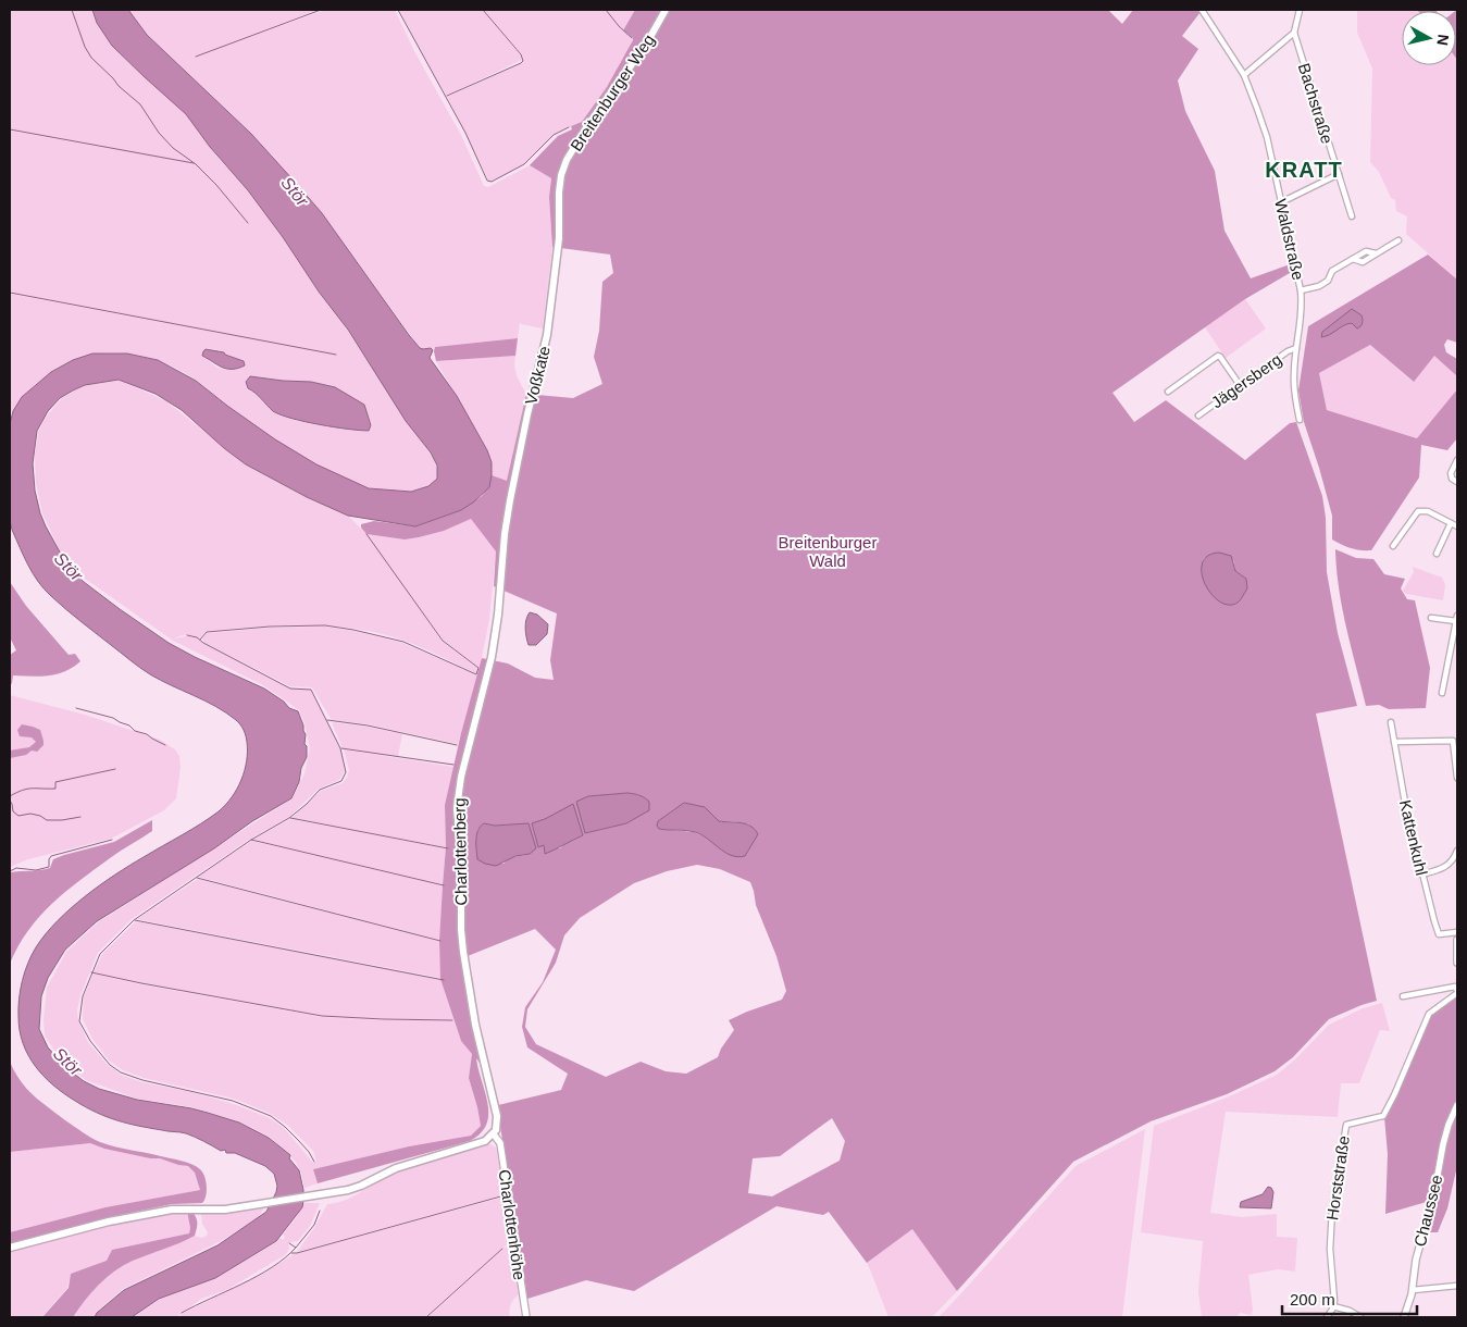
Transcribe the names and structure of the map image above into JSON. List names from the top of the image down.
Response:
{
  "streets": {
    "main road": ["Breitenburger Weg", "Voßkate", "Charlottenberg"],
    "street": [
      "Bachstraße",
      "Waldstraße",
      "Jägersberg",
      "Kattenkuhl",
      "Horststraße",
      "Chaussee",
      "Charlottenhöhe"
    ]
  },
  "crossings": [
    ["Breitenburger Weg", "Voßkate"],
    ["Waldstraße", "Jägersberg"],
    ["Voßkate", "Charlottenberg"],
    ["Charlottenberg", "Charlottenhöhe"]
  ],
  "districts": ["KRATT"],
  "water": ["Stör"],
  "parks": ["Breitenburger Wald"],
  "scale_bar": "200 m",
  "north": "right"
}
